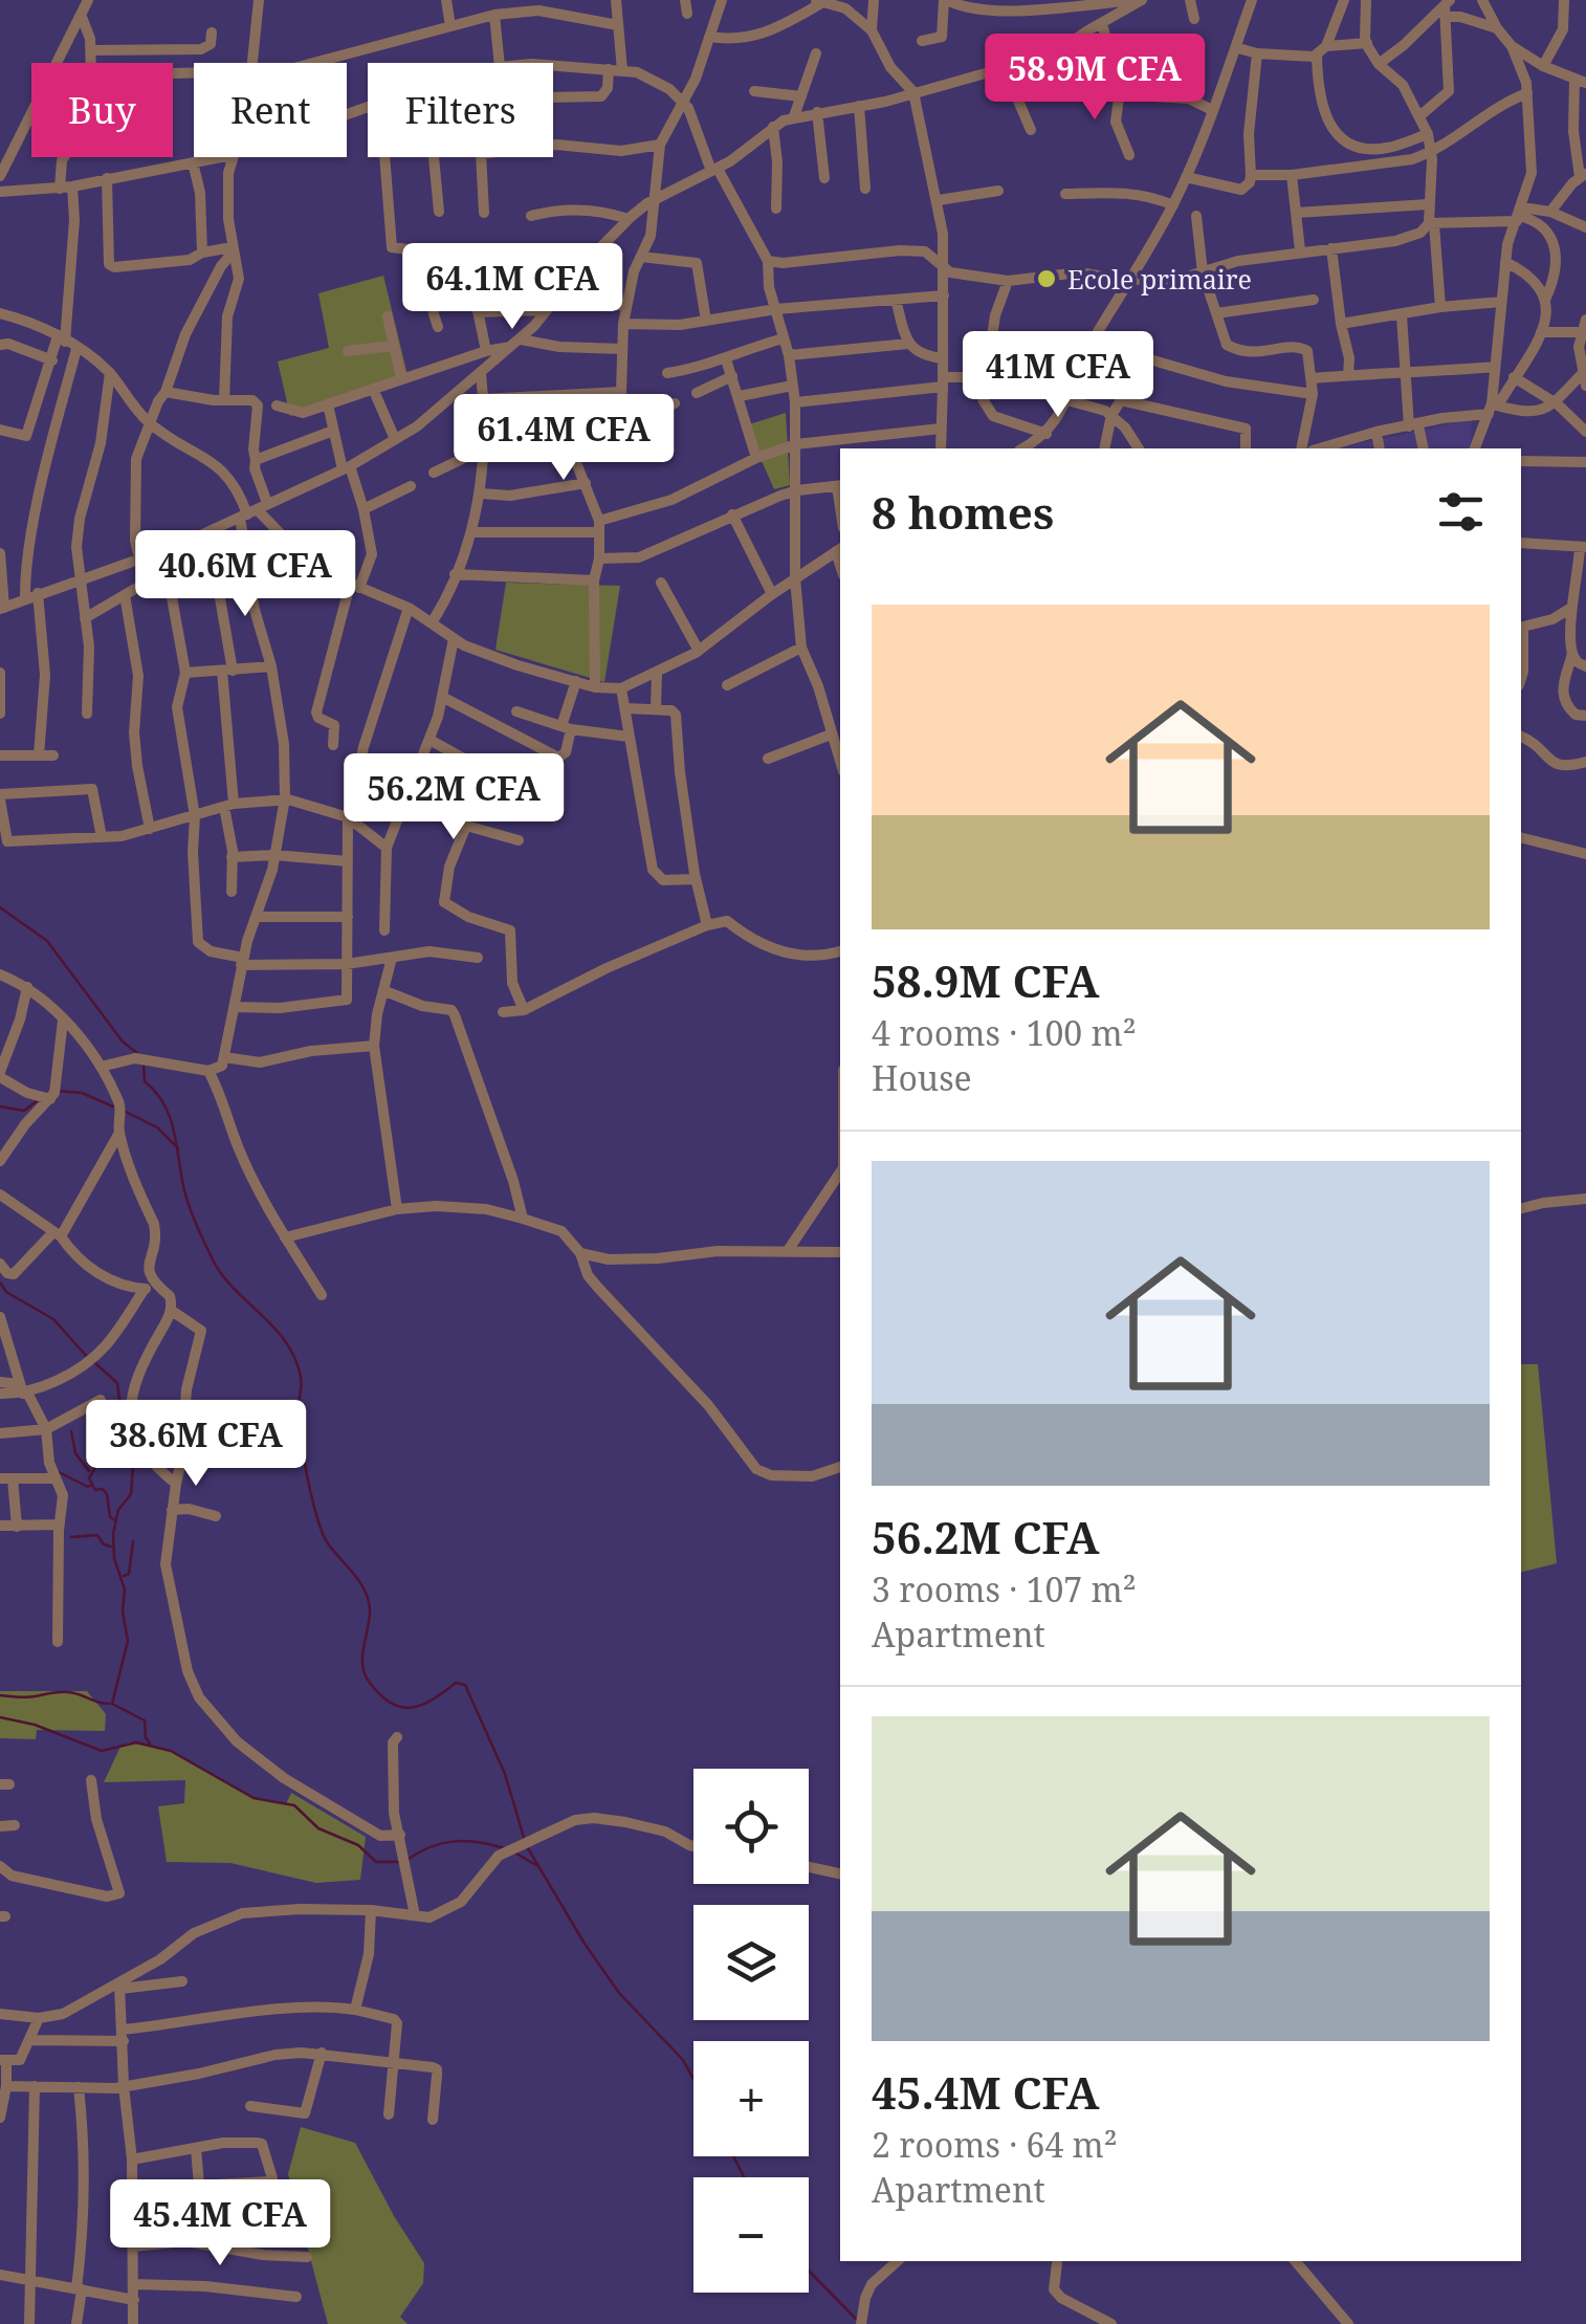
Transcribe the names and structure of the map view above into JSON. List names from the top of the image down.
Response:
{
  "places": ["Ecole primaire"],
  "page": {
    "price": [
      "58.9M CFA",
      "64.1M CFA",
      "41M CFA",
      "61.4M CFA",
      "40.6M CFA",
      "56.2M CFA",
      "38.6M CFA",
      "45.4M CFA"
    ],
    "chip": ["Buy", "Rent", "Filters"],
    "heading": "8 homes",
    "list": [
      {
        "name": "58.9M CFA",
        "note": "4 rooms · 100 m² · House"
      },
      {
        "name": "56.2M CFA",
        "note": "3 rooms · 107 m² · Apartment"
      },
      {
        "name": "45.4M CFA",
        "note": "2 rooms · 64 m² · Apartment"
      }
    ],
    "map_buttons": ["+", "−"]
  }
}
